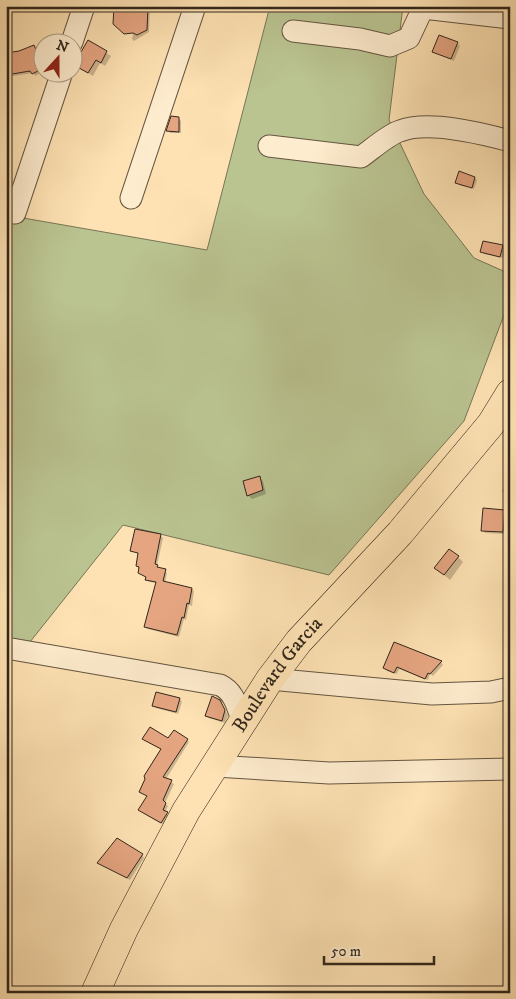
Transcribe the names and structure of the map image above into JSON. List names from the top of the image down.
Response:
{
  "streets": {
    "main road": ["Boulevard Garcia"]
  },
  "scale_bar": "50 m",
  "north": "top"
}
